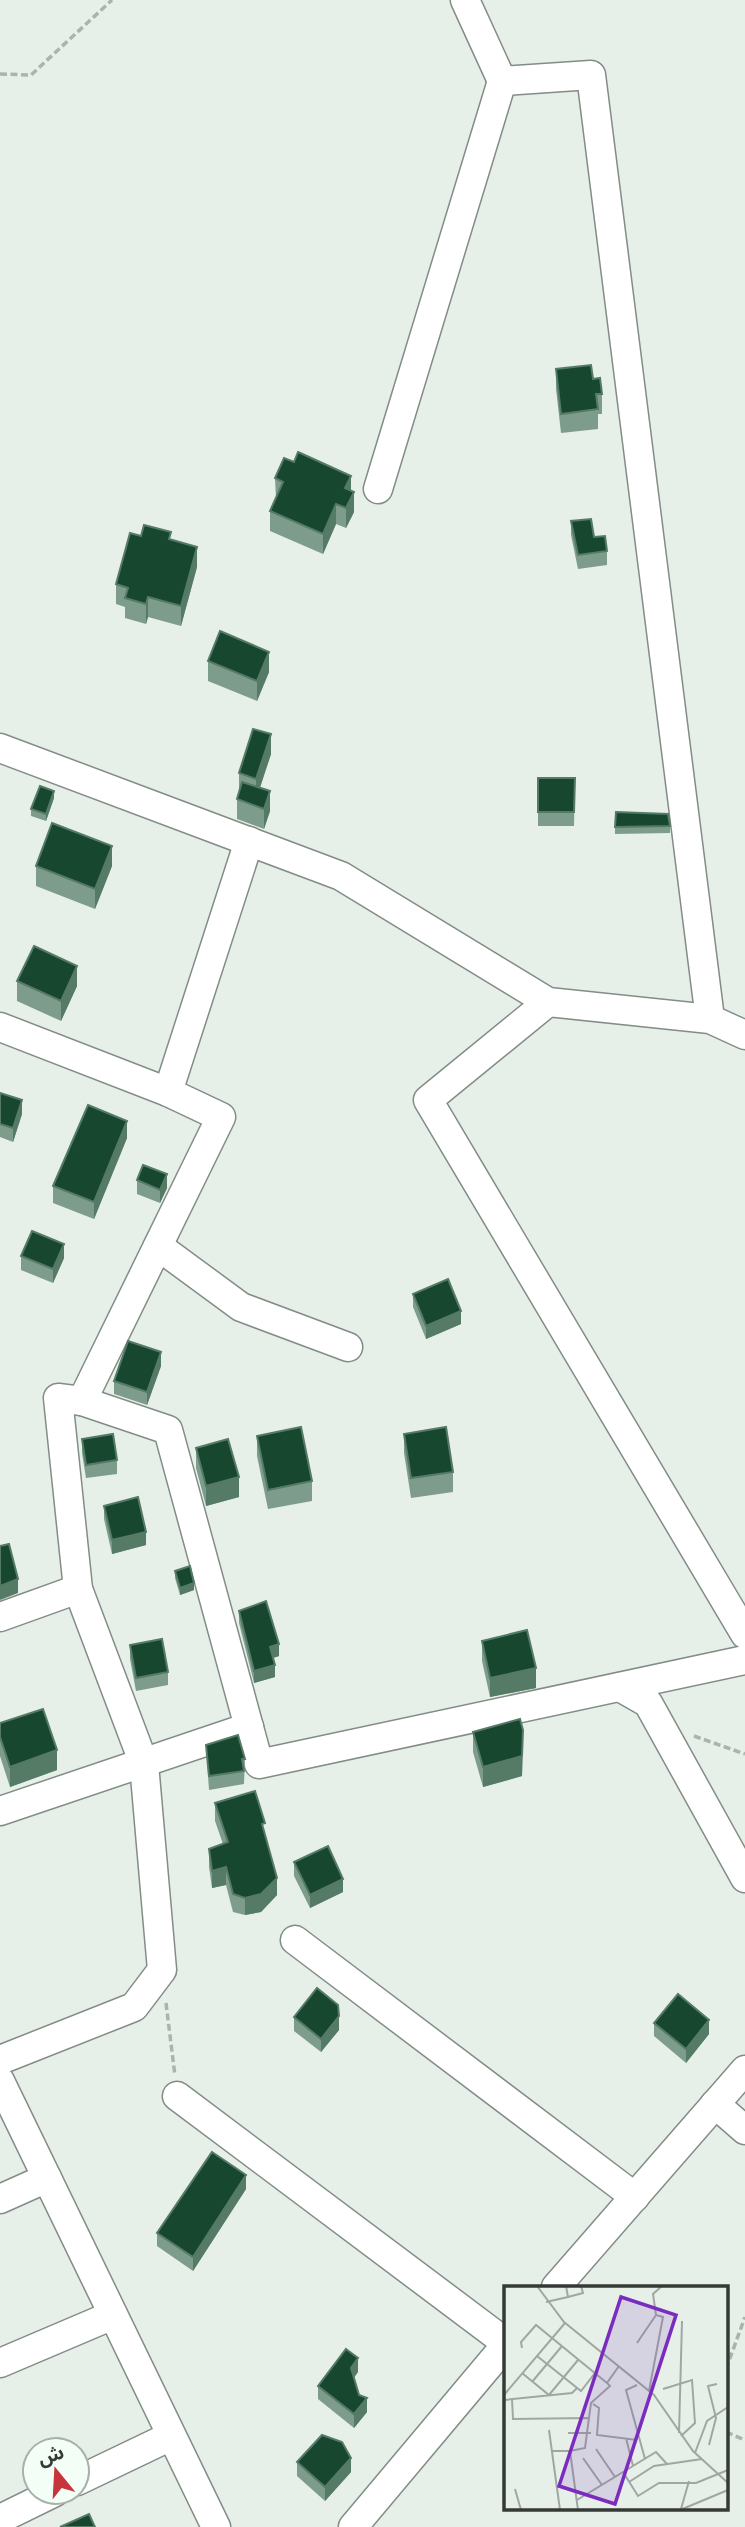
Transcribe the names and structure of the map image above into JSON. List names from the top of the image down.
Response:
{
  "north": "top"
}
